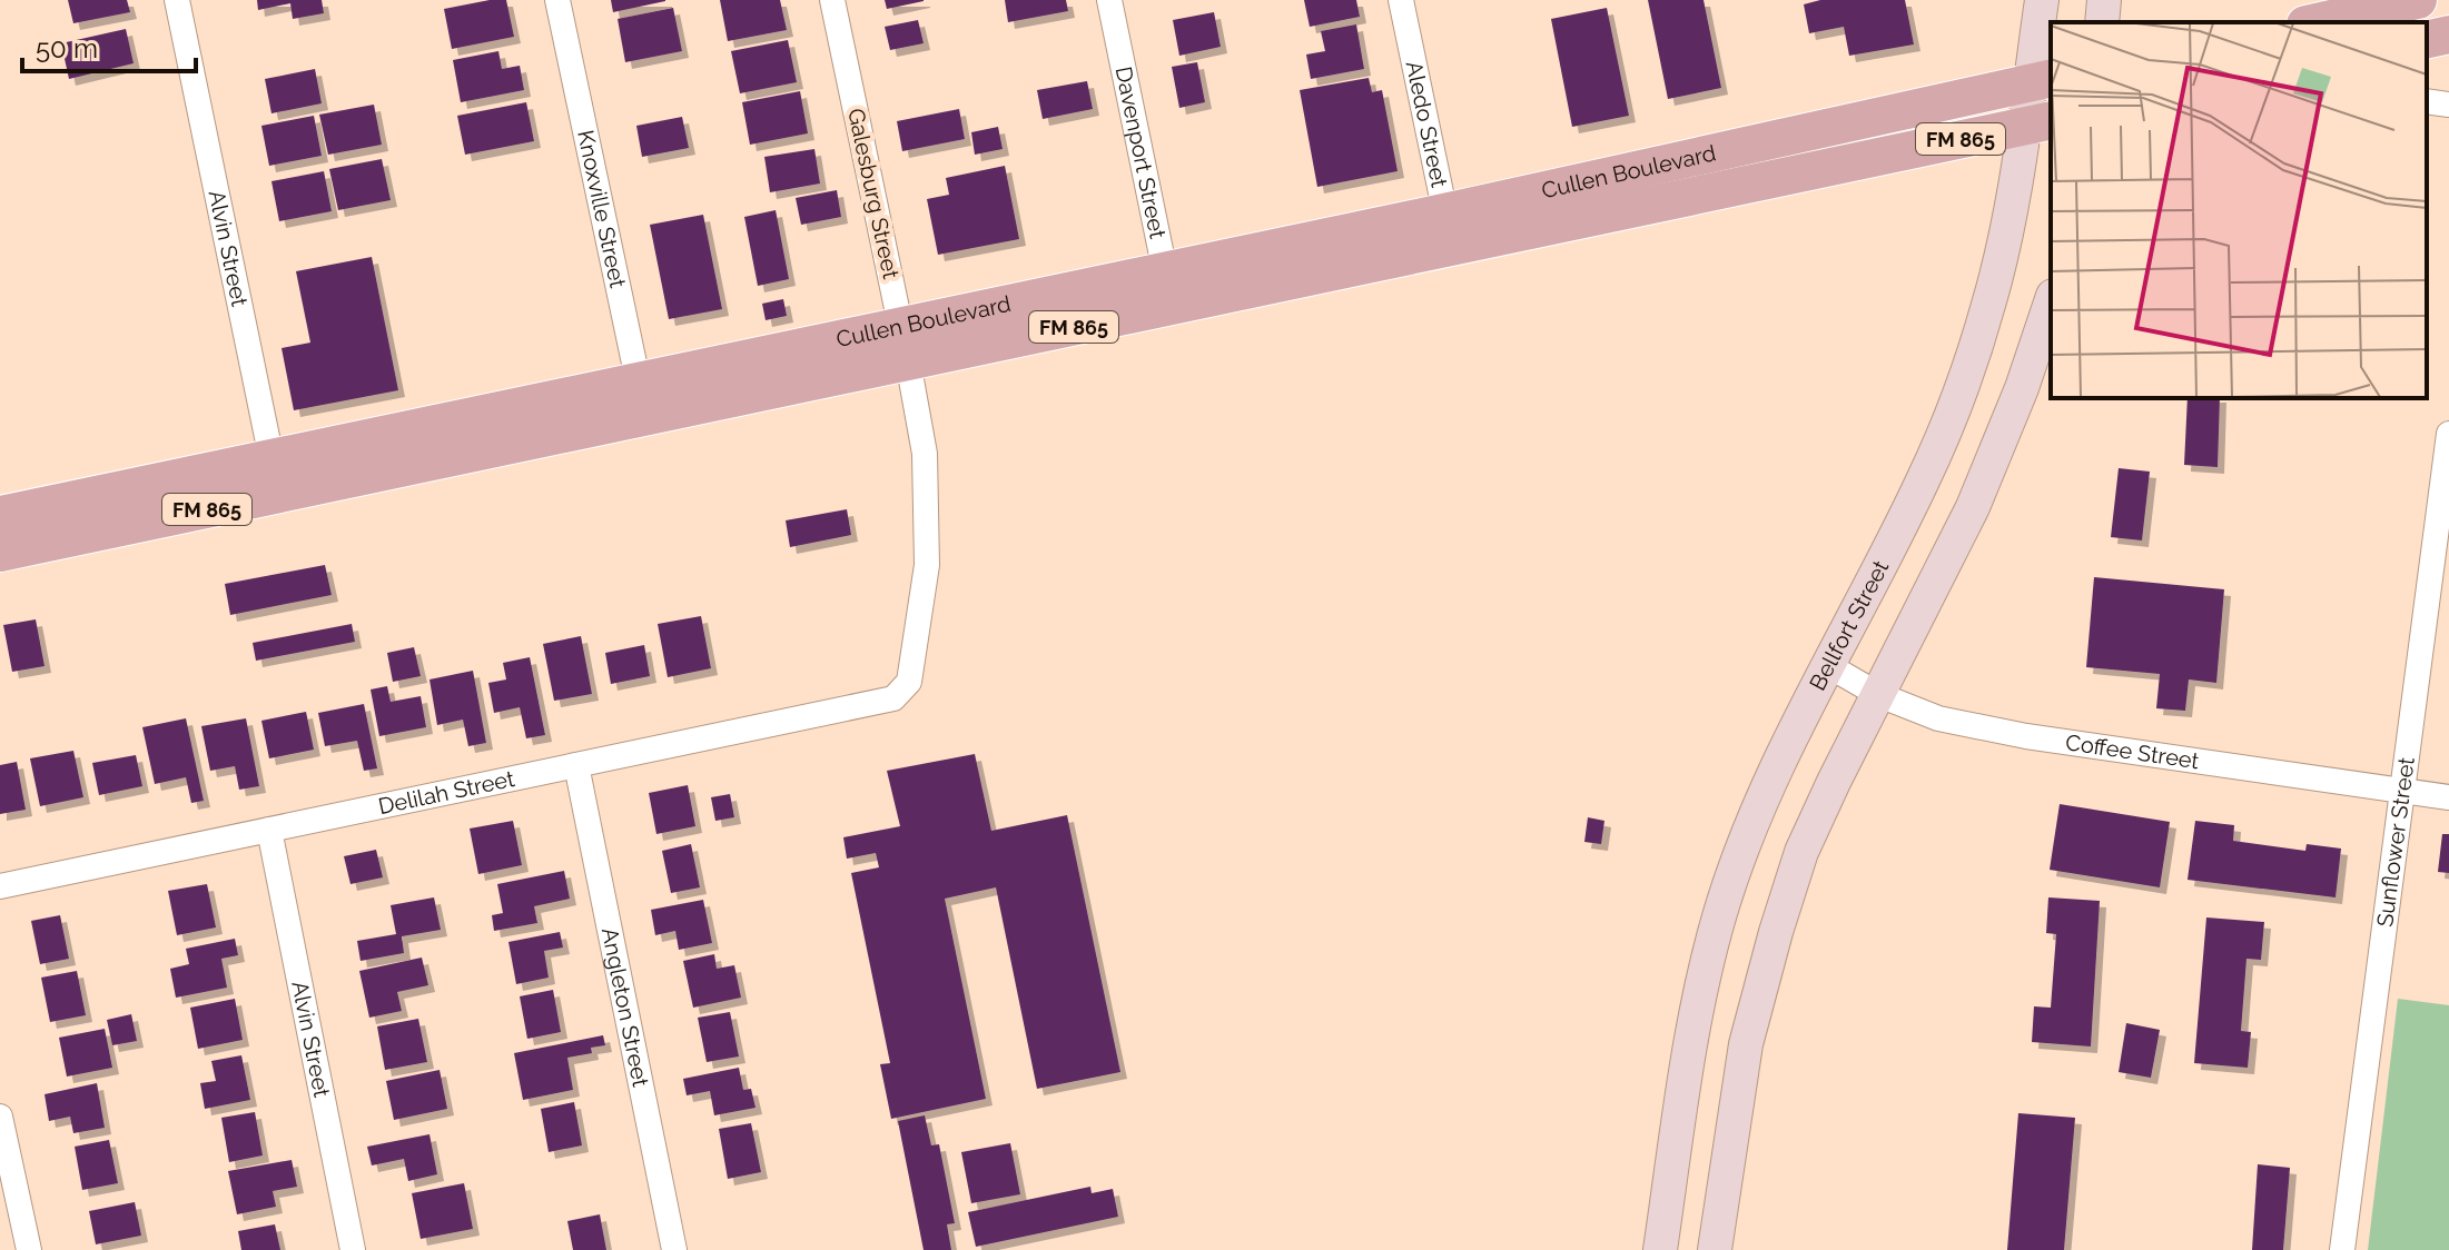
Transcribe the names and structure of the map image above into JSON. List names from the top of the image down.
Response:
{
  "streets": {
    "main road": ["FM 865", "Cullen Boulevard", "Bellfort Street"],
    "street": [
      "Aledo Street",
      "Davenport Street",
      "Galesburg Street",
      "Knoxville Street",
      "Alvin Street",
      "Coffee Street",
      "Delilah Street",
      "Sunflower Street",
      "Angleton Street"
    ]
  },
  "crossings": [
    ["Aledo Street", "Cullen Boulevard"],
    ["Davenport Street", "Cullen Boulevard"],
    ["Cullen Boulevard", "Galesburg Street"],
    ["Cullen Boulevard", "Knoxville Street"],
    ["Cullen Boulevard", "Alvin Street"],
    ["Cullen Boulevard", "Bellfort Street"],
    ["Galesburg Street", "Delilah Street"],
    ["Alvin Street", "Delilah Street"],
    ["Bellfort Street", "Coffee Street"],
    ["Coffee Street", "Sunflower Street"],
    ["Delilah Street", "Angleton Street"]
  ],
  "scale_bar": "50 m"
}
